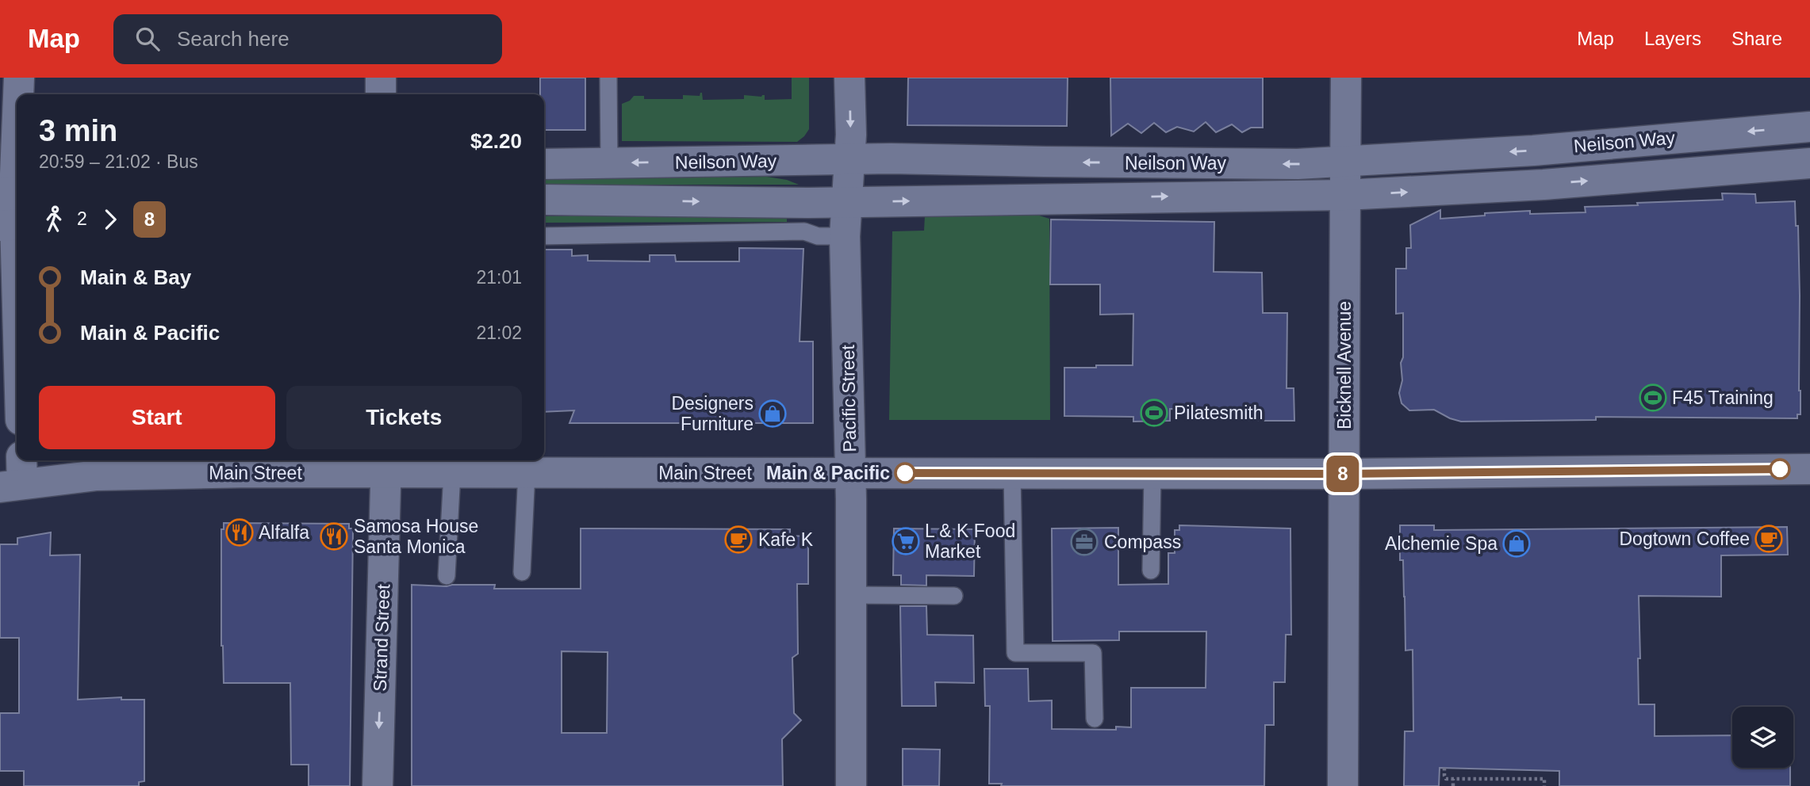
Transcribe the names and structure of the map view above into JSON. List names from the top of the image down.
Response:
{
  "streets": {
    "street": [
      "Neilson Way",
      "Bicknell Avenue",
      "Pacific Street",
      "Main Street",
      "Strand Street"
    ]
  },
  "crossings": [
    ["Neilson Way", "Bicknell Avenue"],
    ["Neilson Way", "Pacific Street"],
    ["Bicknell Avenue", "Main Street"],
    ["Pacific Street", "Main Street"],
    ["Main Street", "Strand Street"]
  ],
  "one_way": ["Strand Street"],
  "places": {
    "sports": ["F45 Training", "Pilatesmith"],
    "shop": ["Designers Furniture", "Alchemie Spa"],
    "other": ["Main & Pacific"],
    "restaurant": ["Alfalfa", "Samosa House Santa Monica"],
    "cafe": ["Dogtown Coffee", "Kafe K"],
    "supermarket": ["L & K Food Market"],
    "office": ["Compass"]
  },
  "lines": ["bus line 8"],
  "page": {
    "header": "Map",
    "search": "Search here",
    "nav": ["Map", "Layers", "Share"],
    "on_map": "8",
    "heading": ["3 min", "20:59 – 21:02 · Bus", "$2.20"],
    "legs": ["2", "8"],
    "list": [
      {
        "name": "Main & Bay",
        "value": "21:01"
      },
      {
        "name": "Main & Pacific",
        "value": "21:02"
      }
    ],
    "buttons": ["Start", "Tickets"]
  }
}
